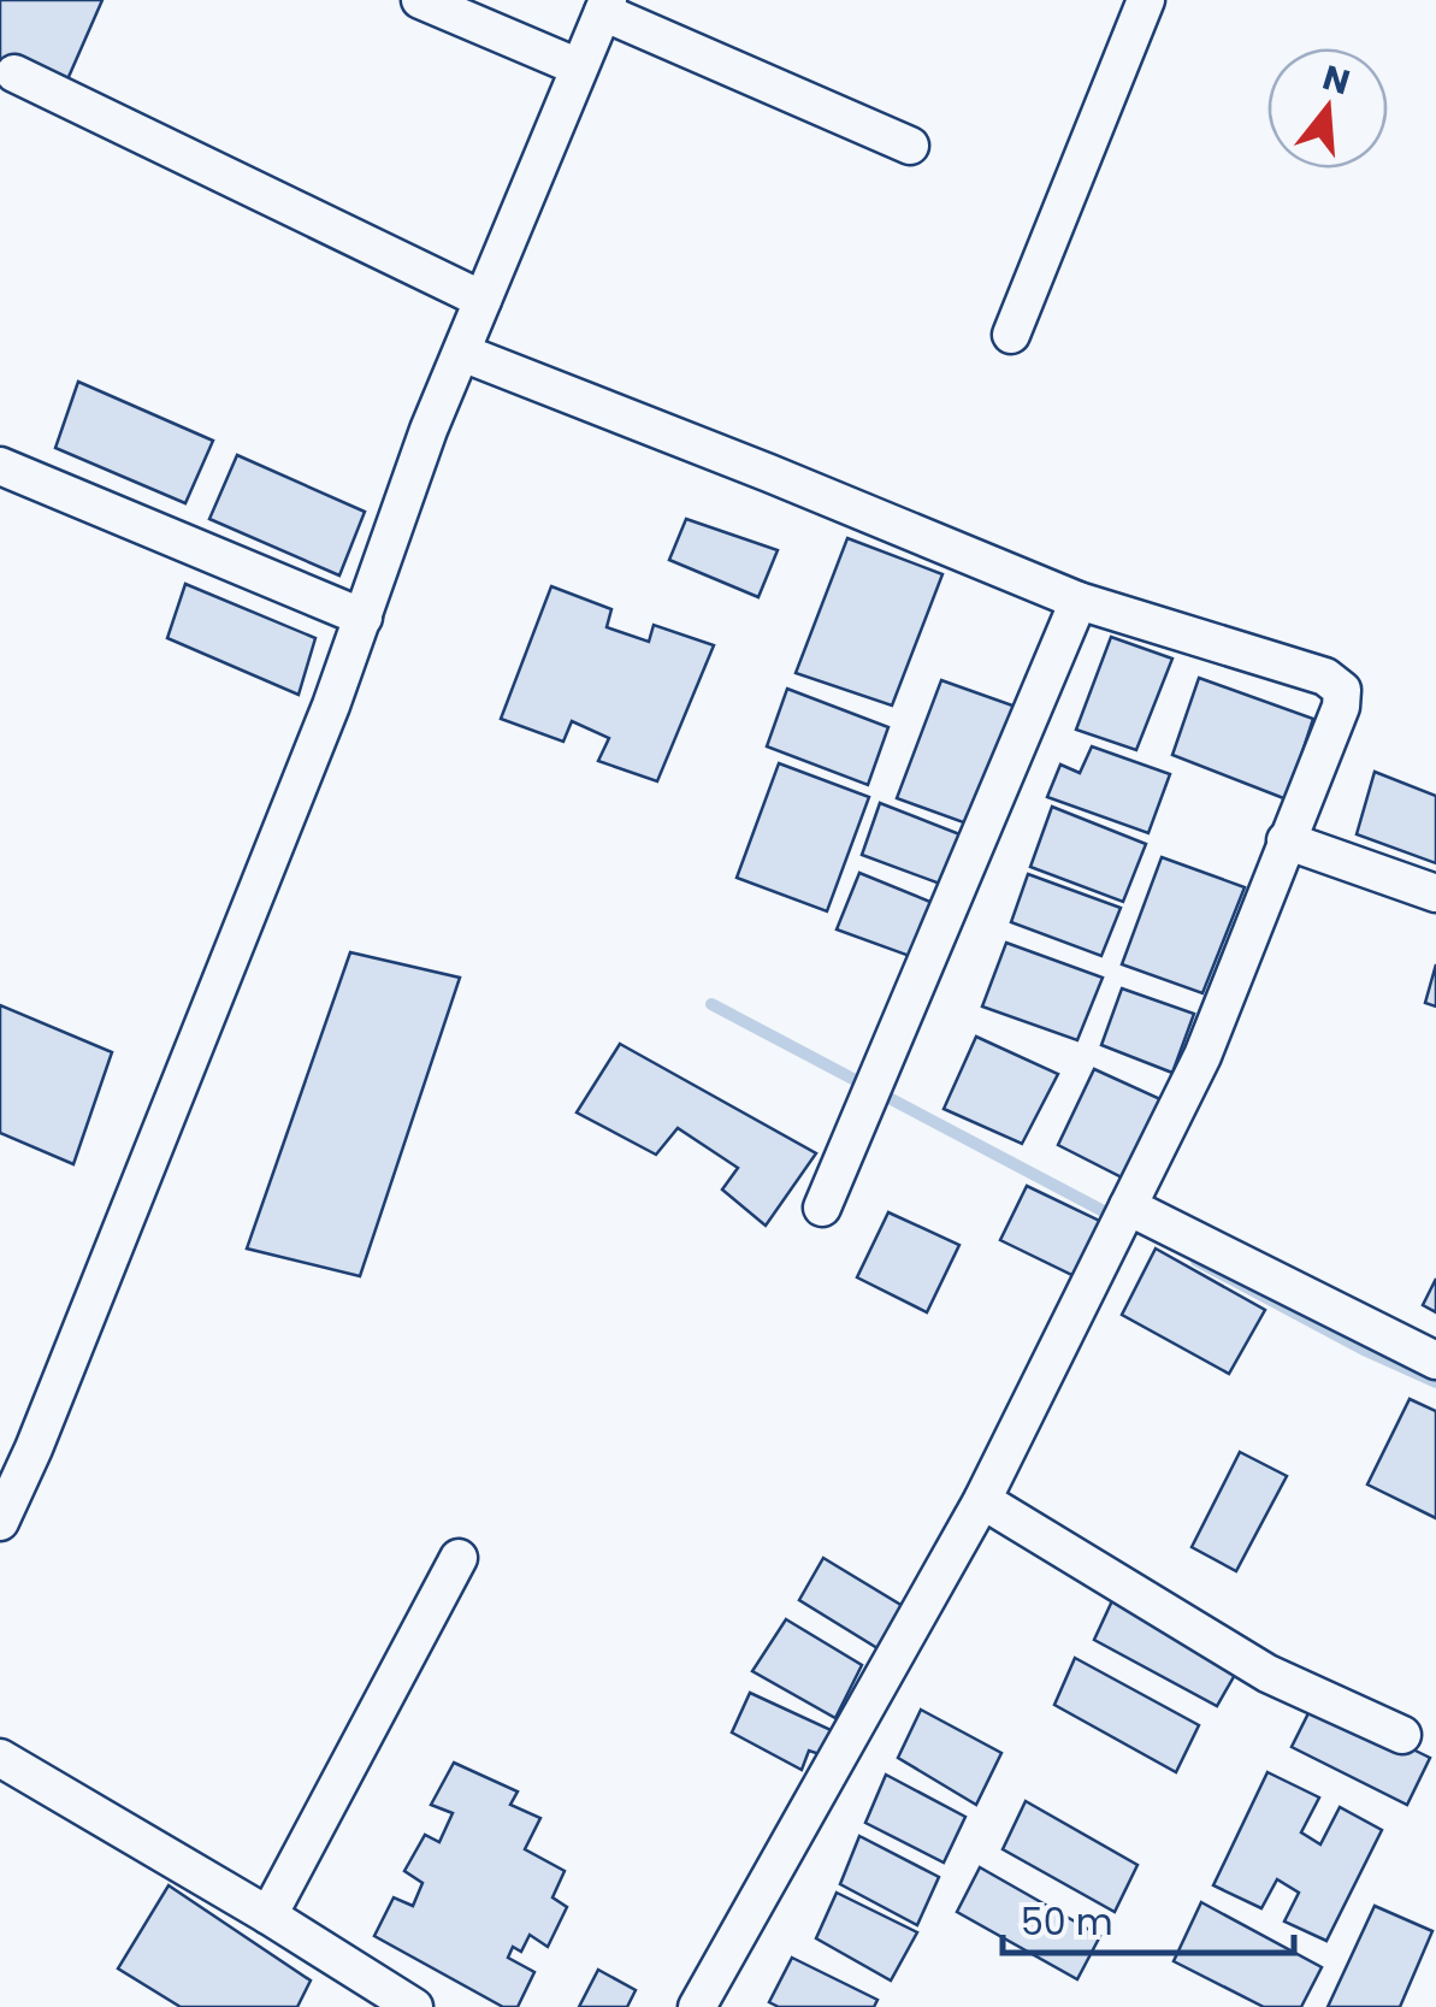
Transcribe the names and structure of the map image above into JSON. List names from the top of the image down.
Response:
{
  "scale_bar": "50 m",
  "north": "top"
}
